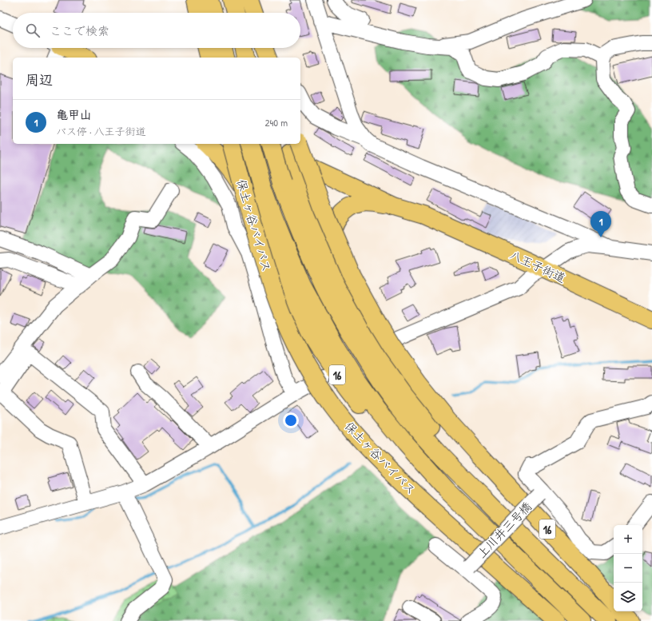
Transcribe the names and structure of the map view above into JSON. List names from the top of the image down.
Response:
{
  "streets": {
    "highway": ["保土ヶ谷バイパス", "八王子街道", "16"],
    "street": ["上川井三号橋"]
  },
  "crossings": [
    ["八王子街道", "16"]
  ],
  "page": {
    "search": "ここで検索",
    "heading": "周辺",
    "list": [
      {
        "mark": "1",
        "name": "亀甲山",
        "note": "バス停 · 八王子街道",
        "value": "240 m"
      }
    ],
    "pins": "1",
    "map_buttons": ["+", "−"]
  }
}
